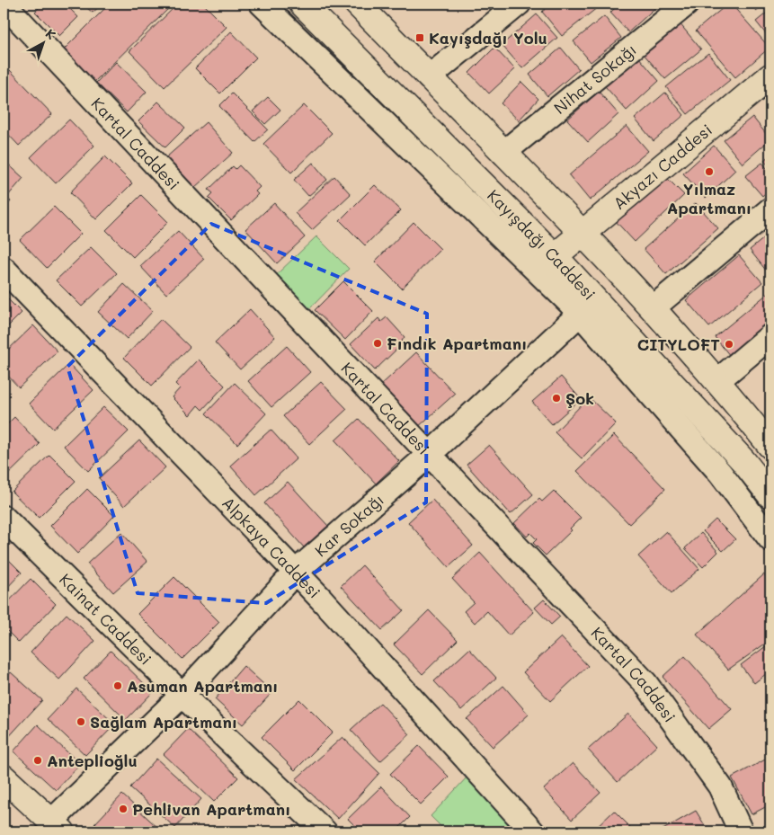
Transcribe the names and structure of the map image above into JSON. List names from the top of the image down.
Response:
{
  "streets": {
    "main road": ["Akyazı Caddesi", "Kayışdağı Caddesi"],
    "street": [
      "Nihat Sokağı",
      "Kartal Caddesi",
      "Kar Sokağı",
      "Alpkaya Caddesi",
      "Kainat Caddesi"
    ]
  },
  "crossings": [
    ["Kartal Caddesi", "Kar Sokağı"],
    ["Akyazı Caddesi", "Kayışdağı Caddesi"],
    ["Kar Sokağı", "Alpkaya Caddesi"],
    ["Kar Sokağı", "Kainat Caddesi"]
  ],
  "places": {
    "transit": ["Kayışdağı Yolu"],
    "other": [
      "Yılmaz Apartmanı",
      "Fındık Apartmanı",
      "CITYLOFT",
      "Şok",
      "Asuman Apartmanı",
      "Sağlam Apartmanı",
      "Anteplioğlu",
      "Pehlivan Apartmanı"
    ]
  },
  "north": "top right"
}
